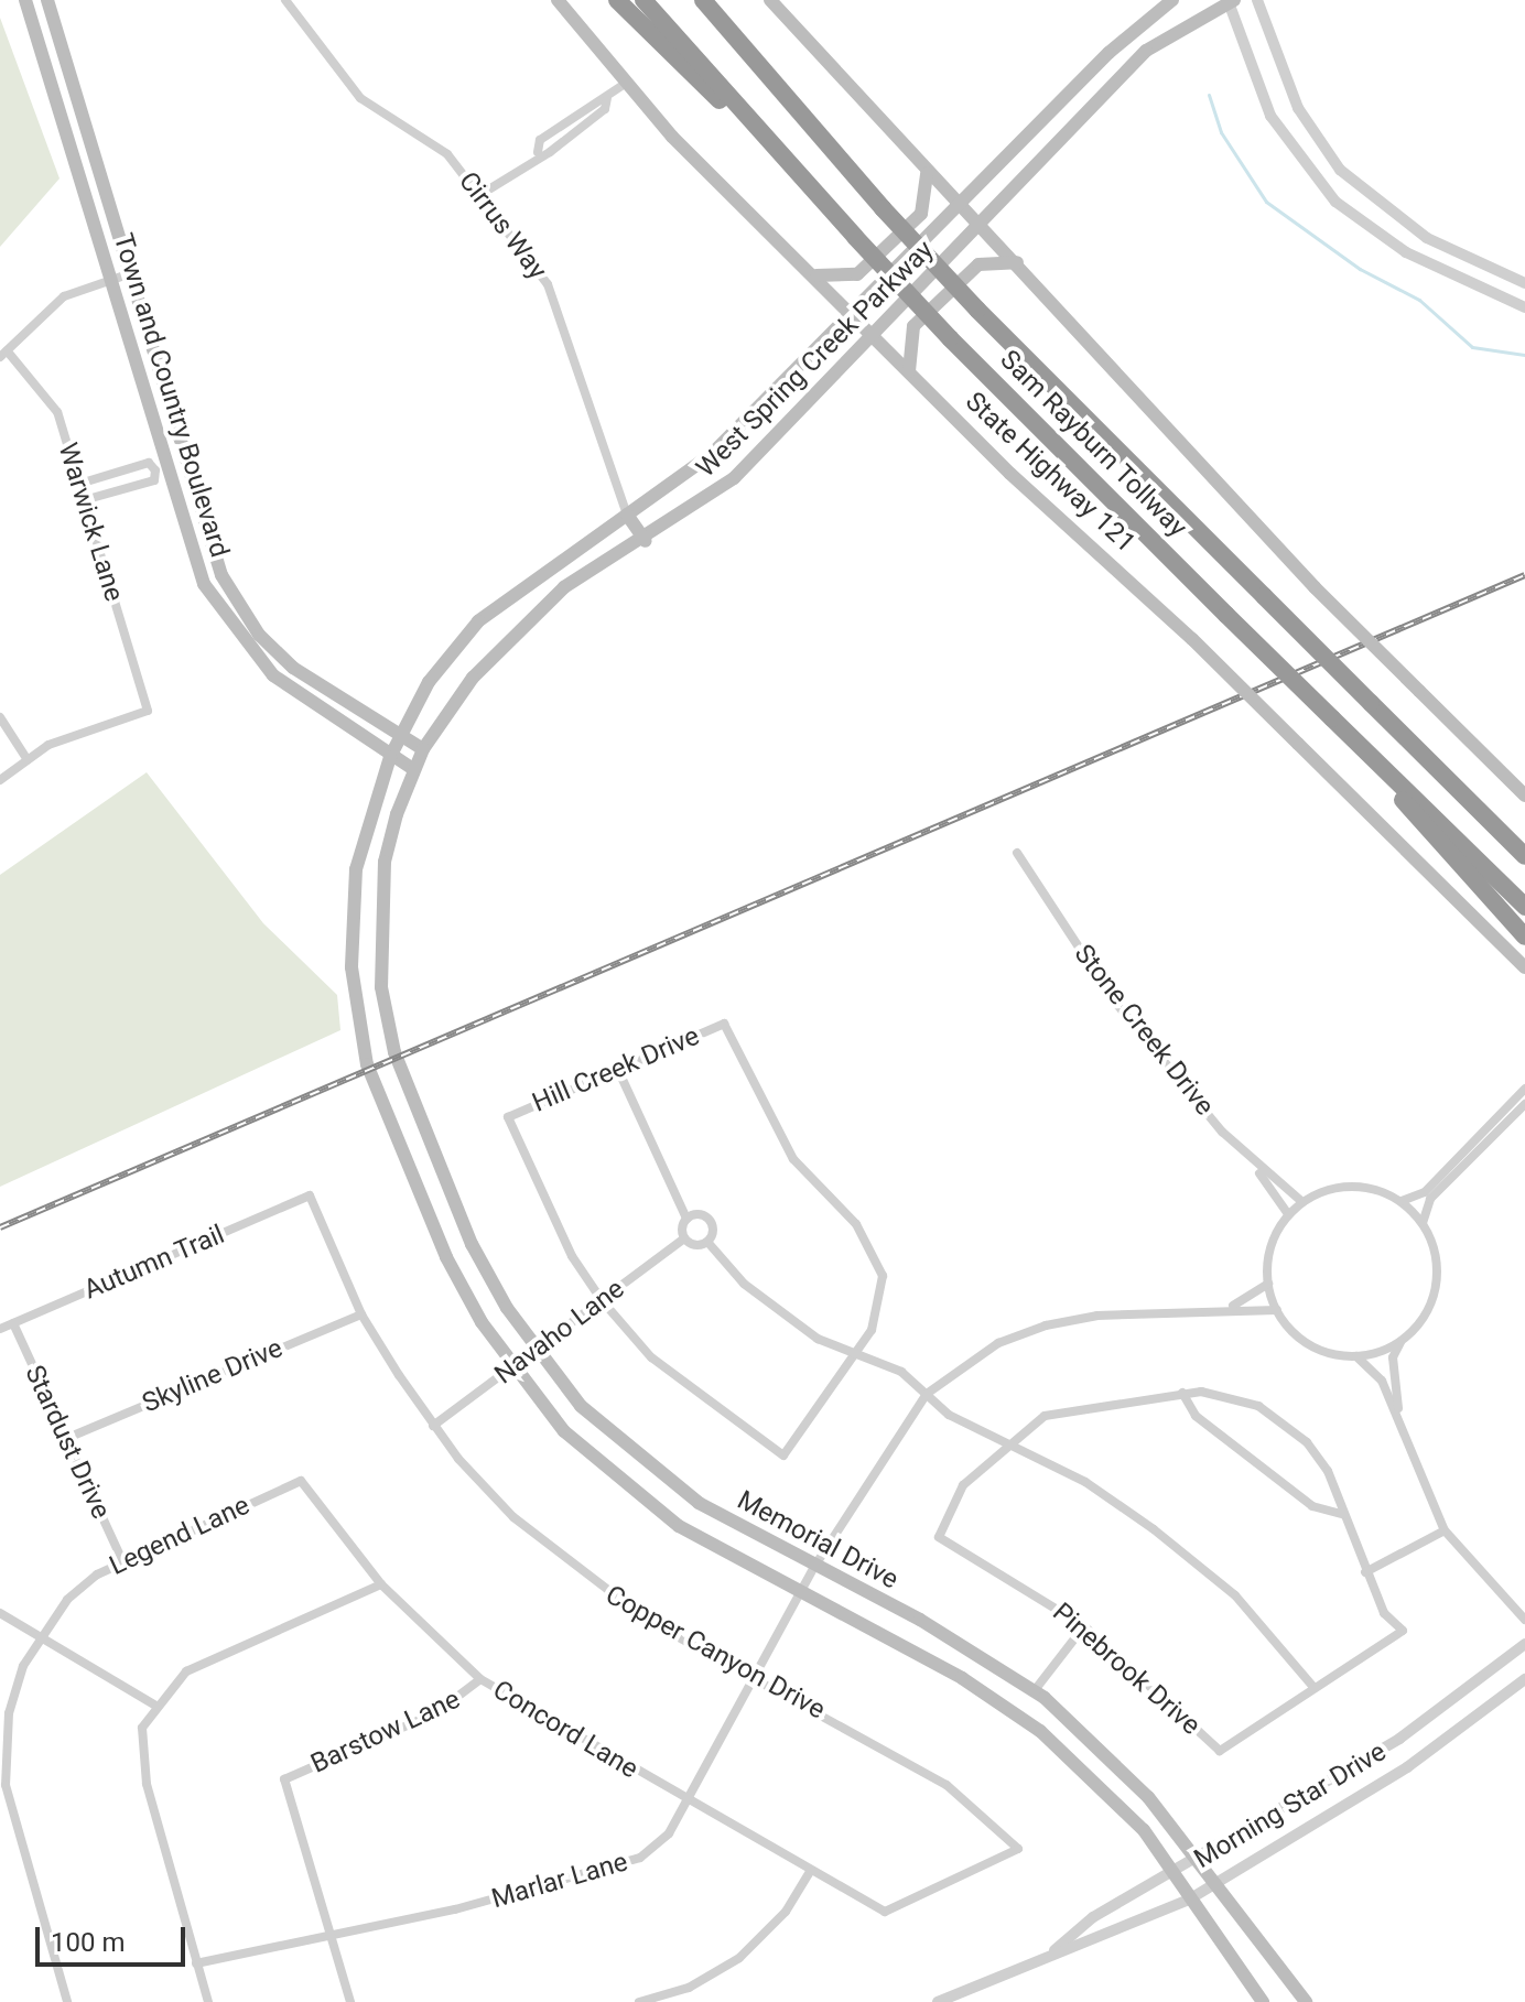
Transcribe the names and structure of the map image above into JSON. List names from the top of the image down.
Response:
{
  "streets": {
    "highway": ["Sam Rayburn Tollway"],
    "main road": [
      "West Spring Creek Parkway",
      "Town and Country Boulevard",
      "State Highway 121",
      "Memorial Drive"
    ],
    "street": [
      "Cirrus Way",
      "Warwick Lane",
      "Stone Creek Drive",
      "Hill Creek Drive",
      "Autumn Trail",
      "Navaho Lane",
      "Skyline Drive",
      "Stardust Drive",
      "Legend Lane",
      "Copper Canyon Drive",
      "Pinebrook Drive",
      "Concord Lane",
      "Barstow Lane",
      "Morning Star Drive",
      "Marlar Lane"
    ]
  },
  "crossings": [
    ["Cirrus Way", "West Spring Creek Parkway"],
    ["West Spring Creek Parkway", "Town and Country Boulevard"],
    ["West Spring Creek Parkway", "State Highway 121"],
    ["West Spring Creek Parkway", "Memorial Drive"],
    ["Hill Creek Drive", "Navaho Lane"],
    ["Autumn Trail", "Stardust Drive"],
    ["Autumn Trail", "Copper Canyon Drive"],
    ["Navaho Lane", "Memorial Drive"],
    ["Navaho Lane", "Copper Canyon Drive"],
    ["Skyline Drive", "Stardust Drive"],
    ["Skyline Drive", "Copper Canyon Drive"],
    ["Stardust Drive", "Legend Lane"],
    ["Legend Lane", "Concord Lane"],
    ["Memorial Drive", "Morning Star Drive"],
    ["Memorial Drive", "Marlar Lane"],
    ["Copper Canyon Drive", "Concord Lane"],
    ["Copper Canyon Drive", "Marlar Lane"],
    ["Concord Lane", "Barstow Lane"],
    ["Concord Lane", "Marlar Lane"],
    ["Barstow Lane", "Marlar Lane"]
  ],
  "scale_bar": "100 m"
}
